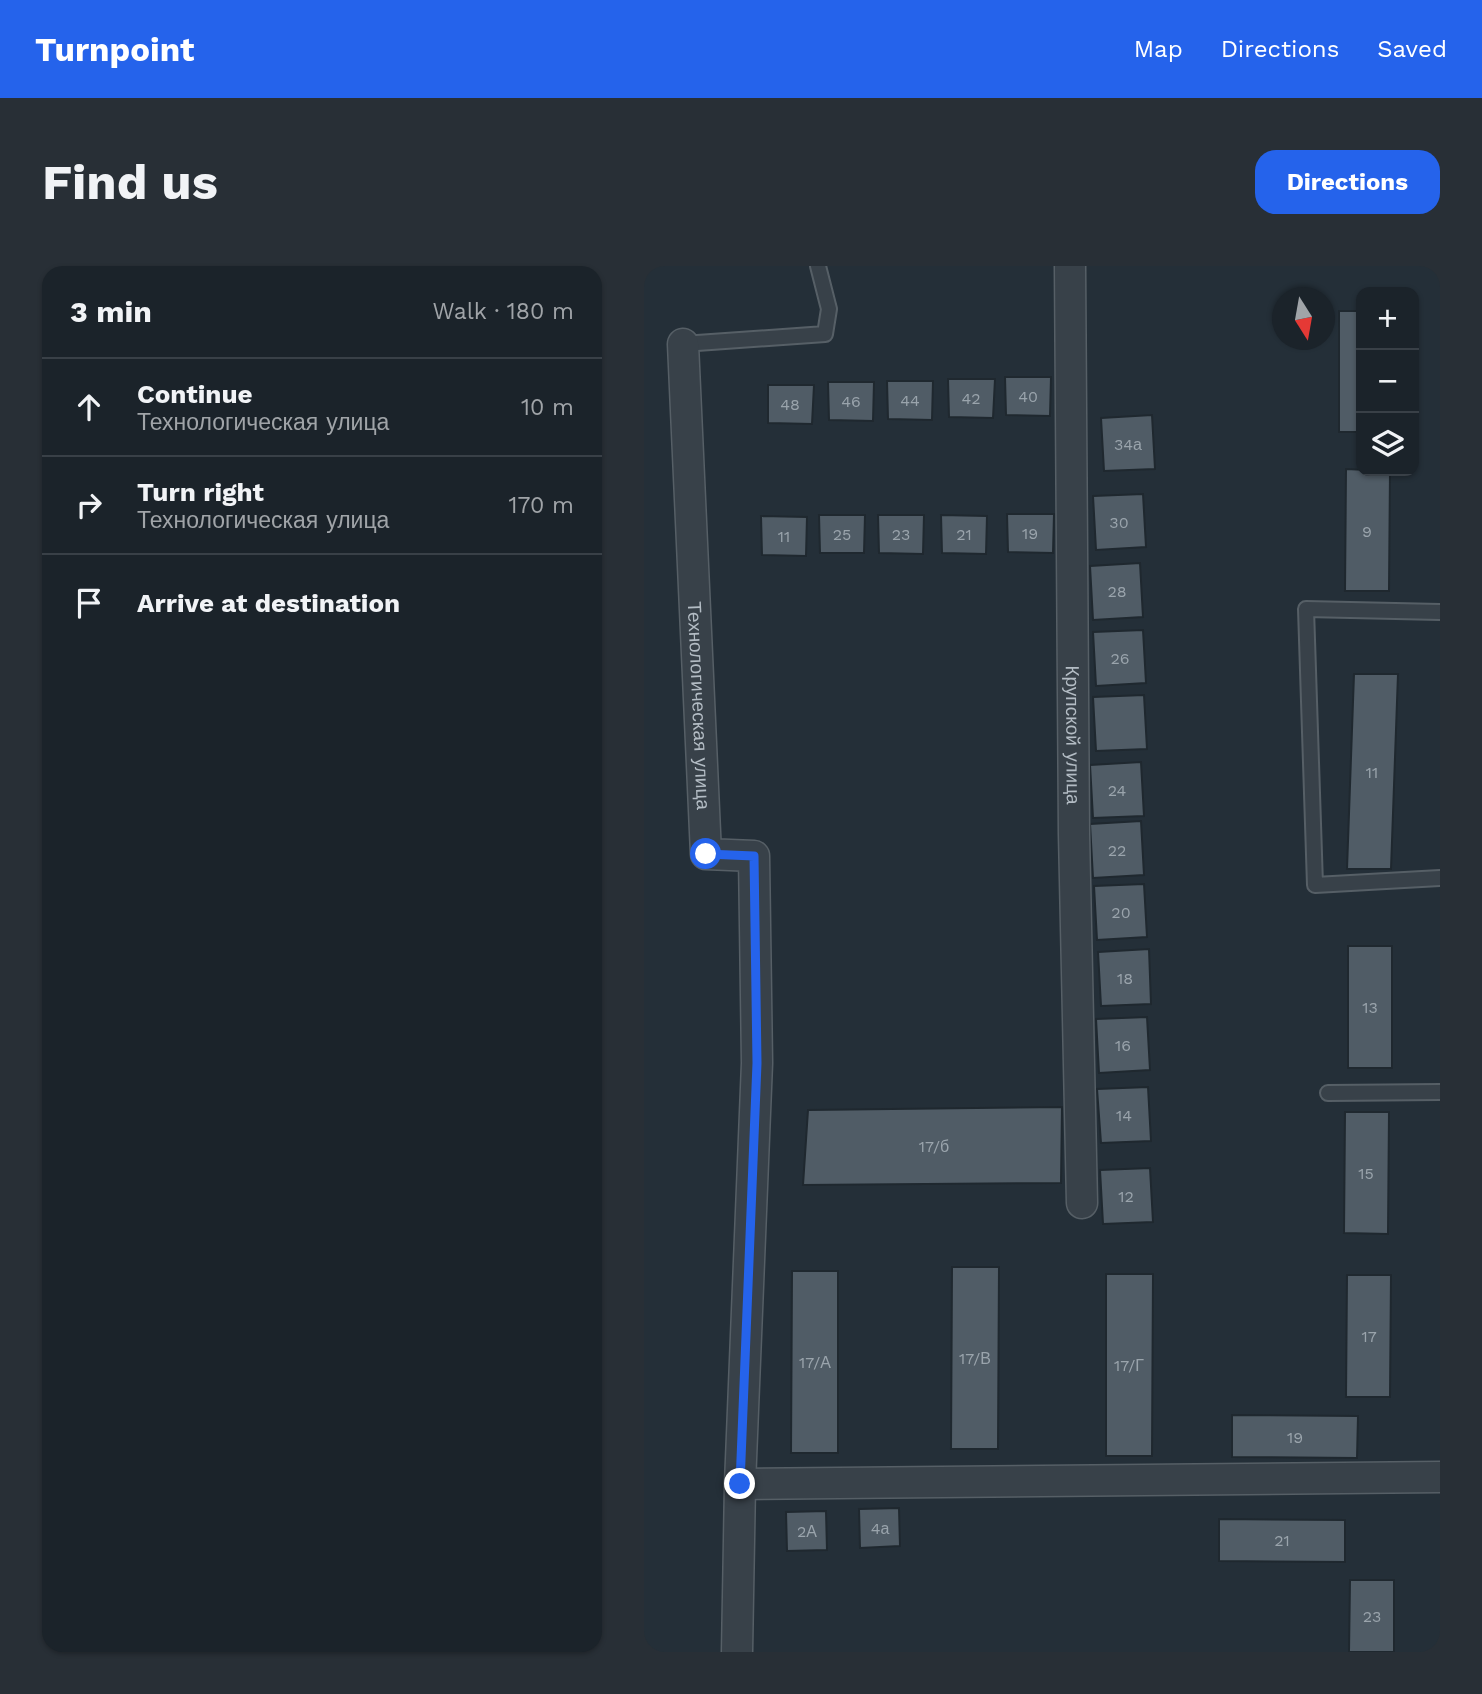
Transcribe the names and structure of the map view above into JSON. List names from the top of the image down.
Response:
{
  "streets": {
    "street": ["Технологическая улица", "Крупской улица"]
  },
  "house_numbers": [
    "40",
    "42",
    "44",
    "46",
    "48",
    "34а",
    "30",
    "9",
    "19",
    "25",
    "23",
    "21",
    "11",
    "28",
    "26",
    "11",
    "24",
    "22",
    "20",
    "18",
    "13",
    "16",
    "14",
    "17/б",
    "15",
    "12",
    "17",
    "17/В",
    "17/А",
    "17/Г",
    "19",
    "4а",
    "2А",
    "21",
    "23"
  ],
  "north": "bottom",
  "page": {
    "header": "Turnpoint",
    "nav": ["Map", "Directions", "Saved"],
    "buttons": "Directions",
    "title": "Find us",
    "heading": ["3 min", "Walk · 180 m"],
    "map_buttons": ["+", "−"],
    "list": [
      ["Continue", "Технологическая улица", "10 m"],
      ["Turn right", "Технологическая улица", "170 m"],
      "Arrive at destination"
    ]
  }
}
